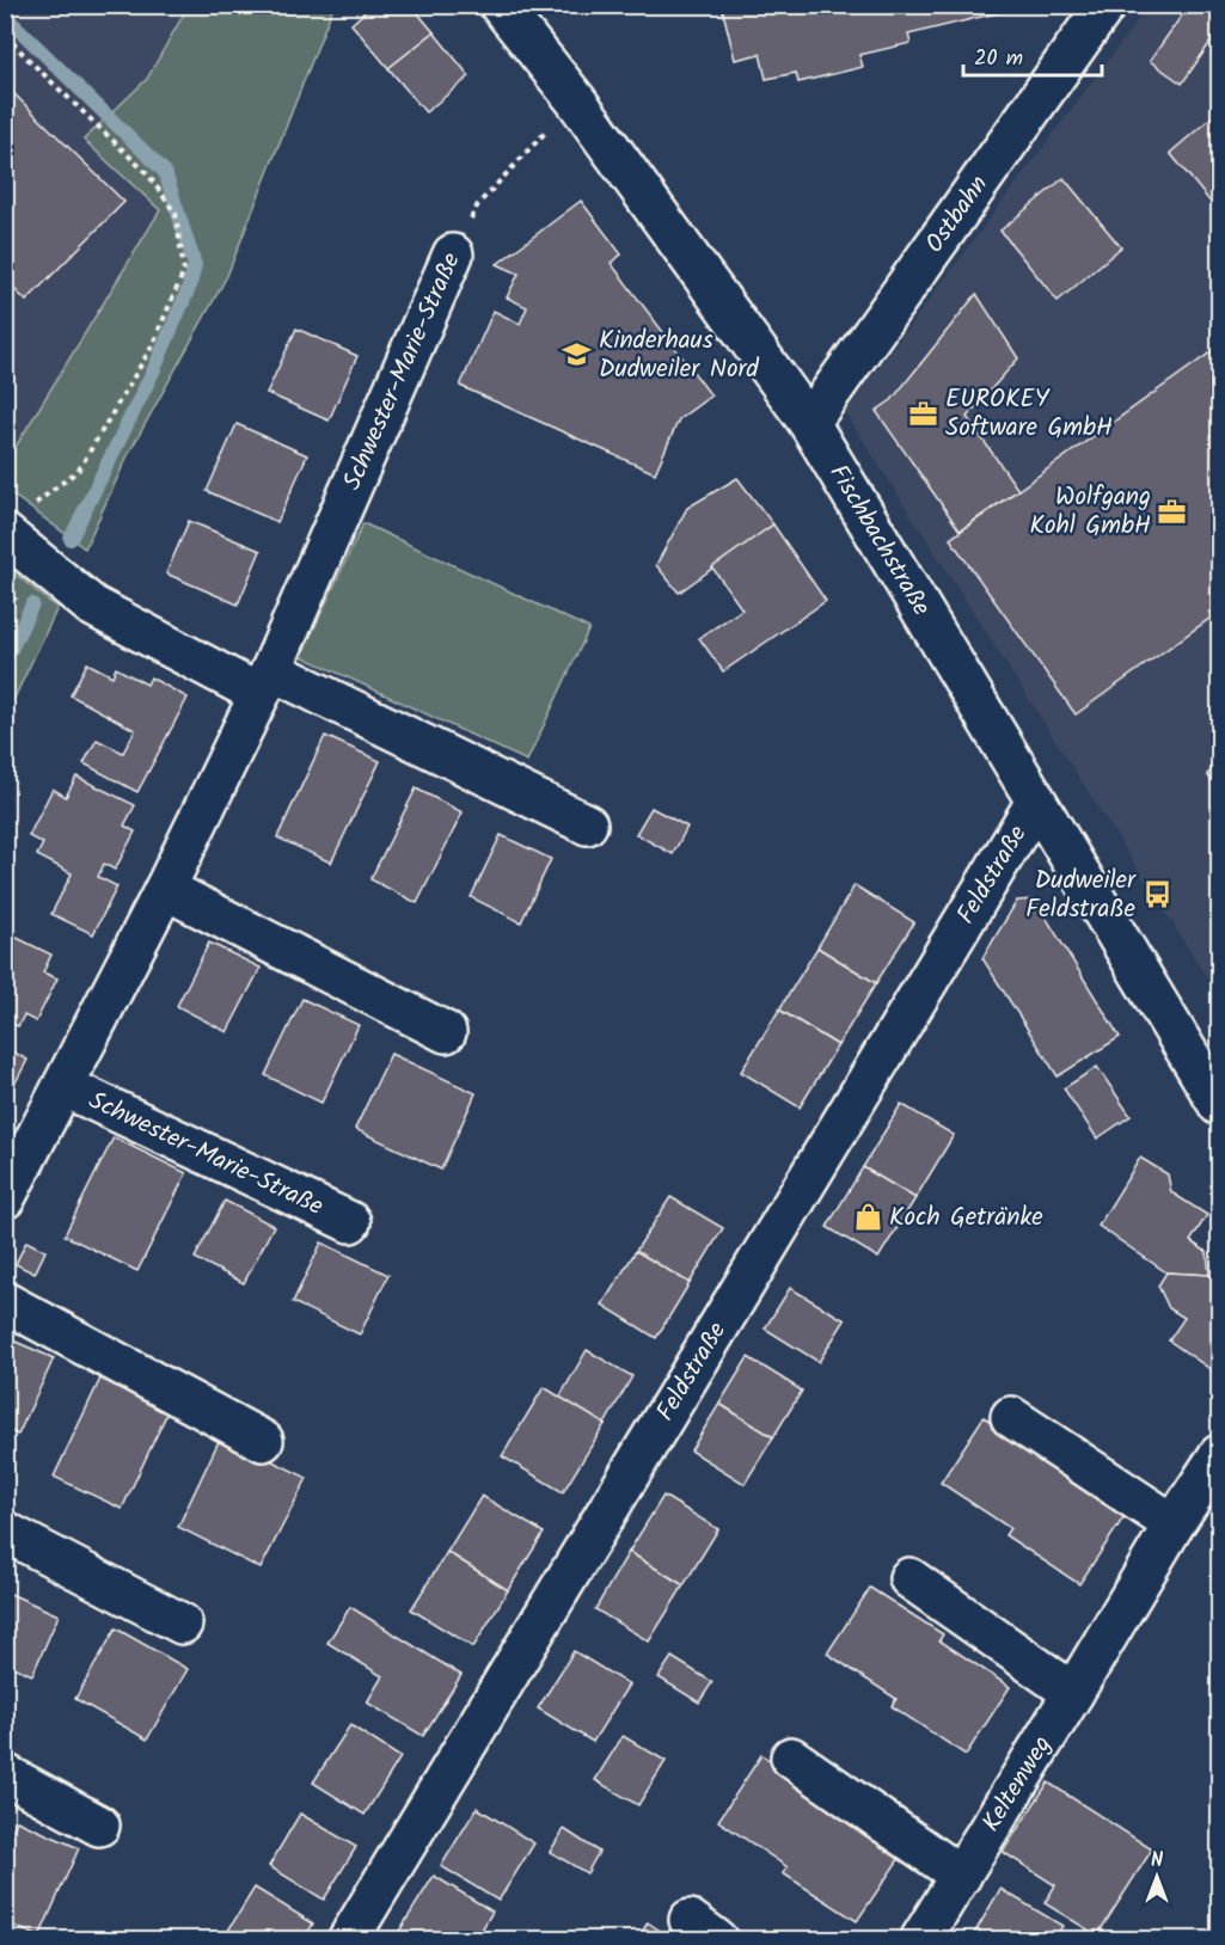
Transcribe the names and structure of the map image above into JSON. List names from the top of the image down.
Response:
{
  "streets": {
    "street": [
      "Ostbahn",
      "Schwester-Marie-Straße",
      "Fischbachstraße",
      "Feldstraße",
      "Keltenweg"
    ]
  },
  "crossings": [
    ["Ostbahn", "Fischbachstraße"],
    ["Schwester-Marie-Straße", "Fischbachstraße"],
    ["Fischbachstraße", "Feldstraße"]
  ],
  "places": {
    "school or university": ["Kinderhaus Dudweiler Nord"],
    "office": ["EUROKEY Software GmbH", "Wolfgang Kohl GmbH"],
    "bus stop": ["Dudweiler Feldstraße"],
    "shop": ["Koch Getränke"]
  },
  "scale_bar": "20 m",
  "north": "top"
}
